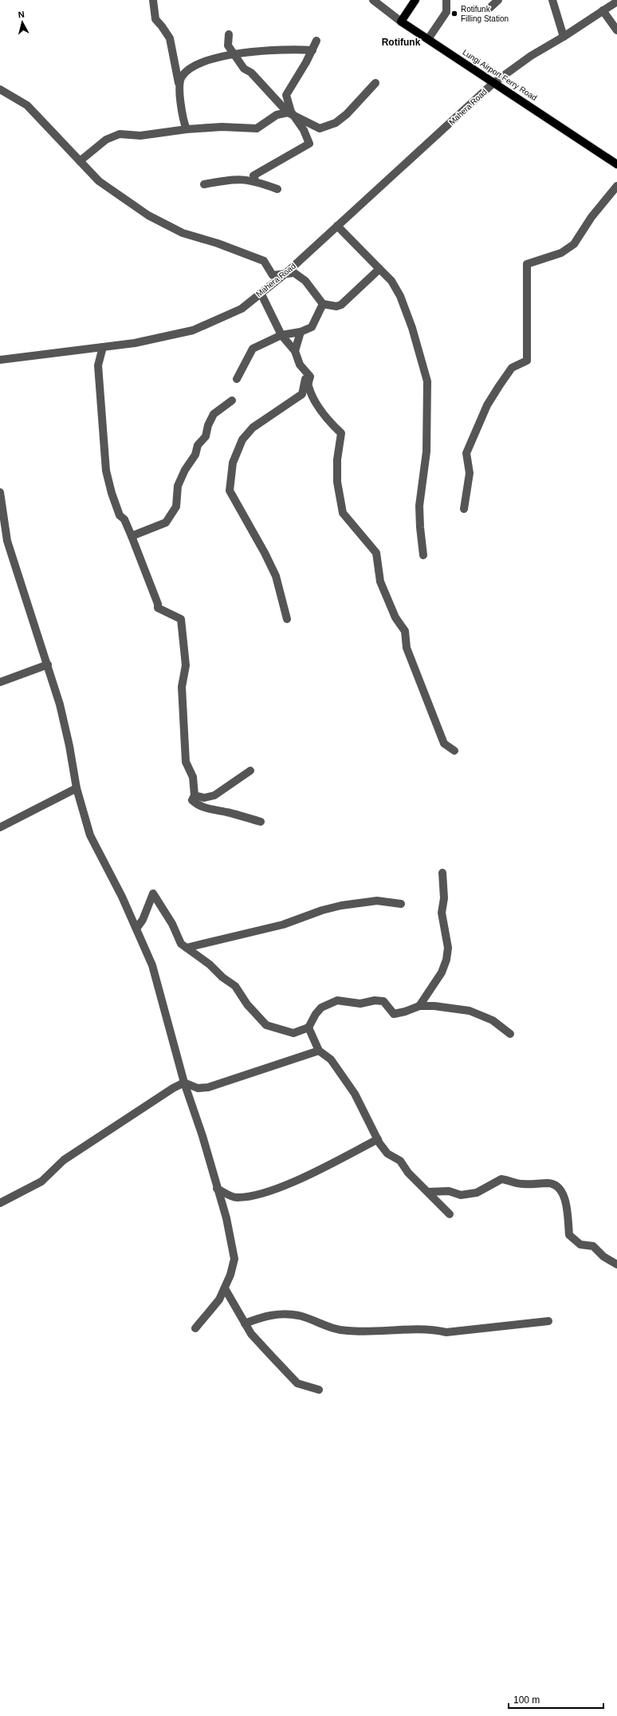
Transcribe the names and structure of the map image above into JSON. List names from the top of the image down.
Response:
{
  "streets": {
    "main road": ["Lungi Airport Ferry Road"],
    "street": ["Mahera Road"]
  },
  "crossings": [
    ["Lungi Airport Ferry Road", "Mahera Road"]
  ],
  "districts": ["Rotifunk"],
  "places": ["Rotifunk Filling Station"],
  "scale_bar": "100 m",
  "north": "top"
}
